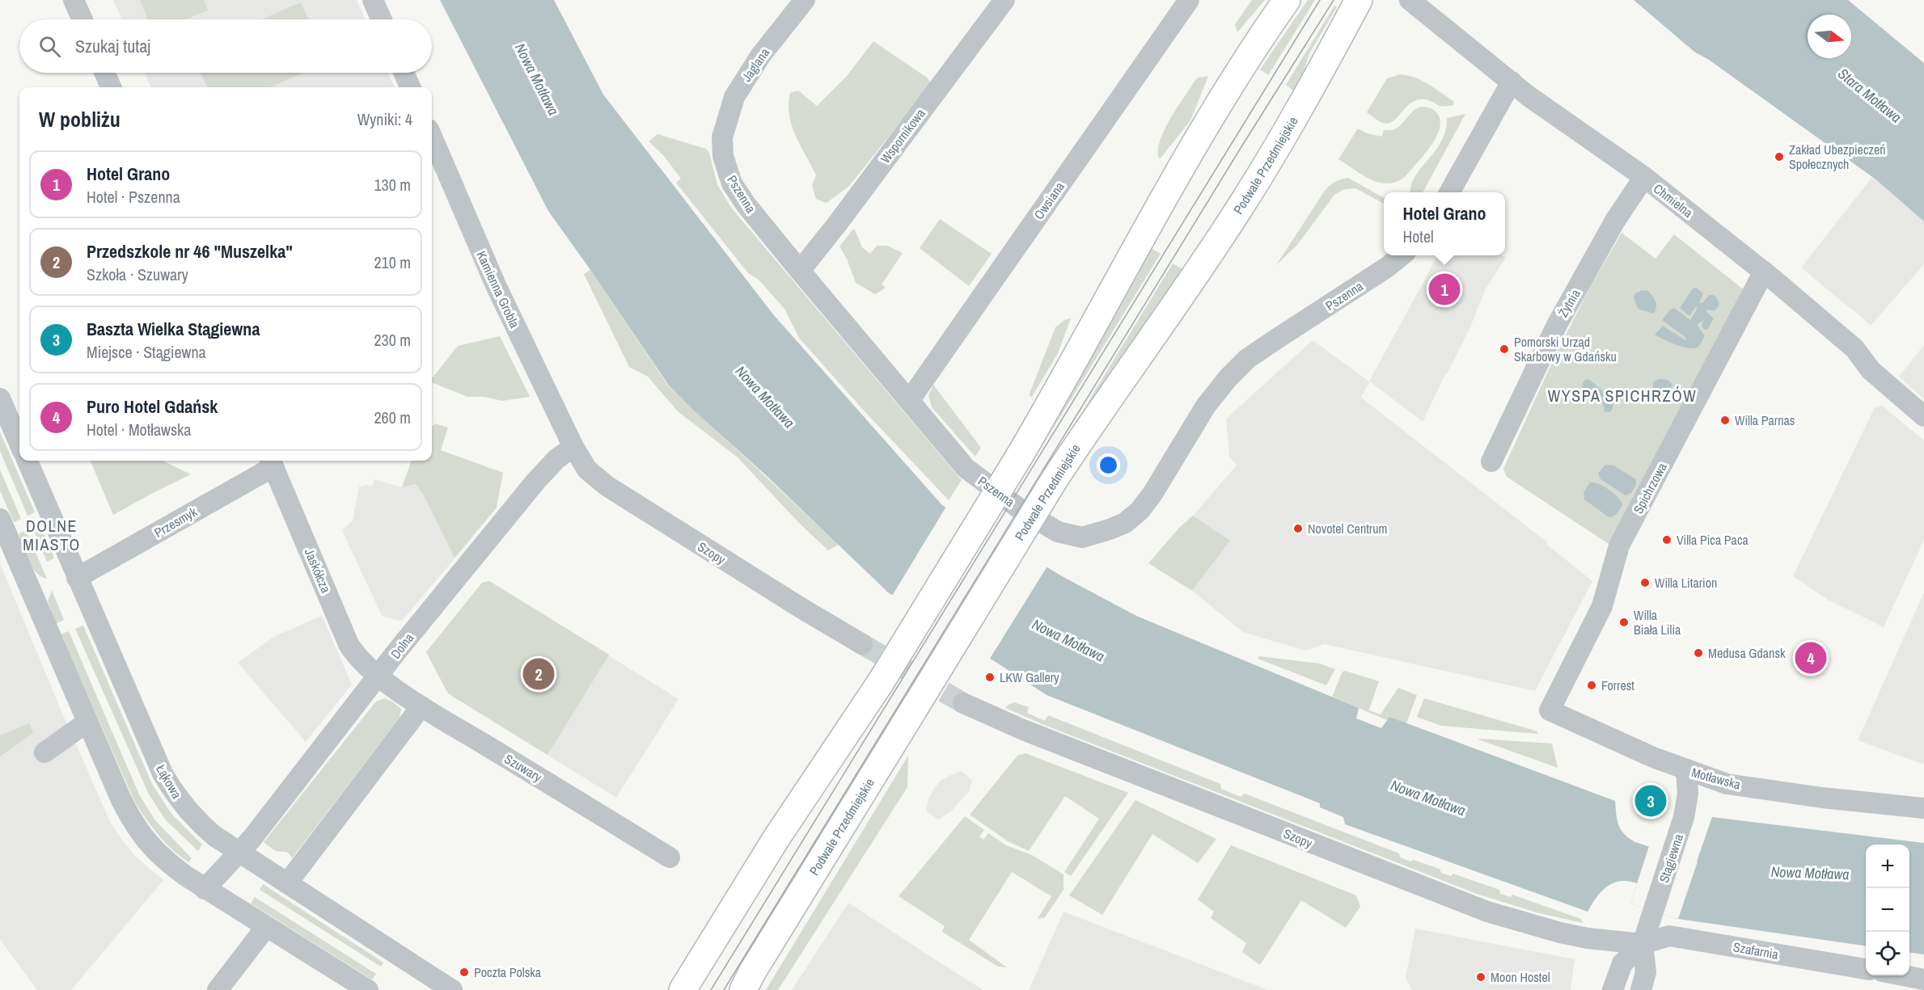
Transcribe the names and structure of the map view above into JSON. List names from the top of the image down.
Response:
{
  "streets": {
    "main road": ["Podwale Przedmiejskie"],
    "street": [
      "Jaglana",
      "Wspornikowa",
      "Pszenna",
      "Owsiana",
      "Chmielna",
      "Kamienna Grobla",
      "Żytnia",
      "Spichrzowa",
      "Przesmyk",
      "Szopy",
      "Jaskółcza",
      "Dolna",
      "Szuwary",
      "Motławska",
      "Łąkowa",
      "Stągiewna",
      "Szafarnia"
    ]
  },
  "crossings": [
    ["Jaglana", "Pszenna"],
    ["Wspornikowa", "Pszenna"],
    ["Pszenna", "Owsiana"],
    ["Chmielna", "Żytnia"],
    ["Chmielna", "Spichrzowa"],
    ["Kamienna Grobla", "Szopy"],
    ["Kamienna Grobla", "Dolna"],
    ["Spichrzowa", "Motławska"],
    ["Przesmyk", "Jaskółcza"],
    ["Przesmyk", "Łąkowa"],
    ["Szopy", "Dolna"],
    ["Szopy", "Stągiewna"],
    ["Szopy", "Szafarnia"],
    ["Jaskółcza", "Dolna"],
    ["Jaskółcza", "Szuwary"],
    ["Dolna", "Szuwary"],
    ["Dolna", "Łąkowa"],
    ["Motławska", "Stągiewna"],
    ["Stągiewna", "Szafarnia"]
  ],
  "districts": ["WYSPA SPICHRZÓW", "DOLNE MIASTO"],
  "water": ["Nowa Motława", "Stara Motława"],
  "places": [
    "Zakład Ubezpieczeń Społecznych",
    "Pomorski Urząd Skarbowy w Gdańsku",
    "Willa Parnas",
    "Novotel Centrum",
    "Villa Pica Paca",
    "Willa Litarion",
    "Willa Biała Lilia",
    "Medusa Gdansk",
    "LKW Gallery",
    "Forrest",
    "Poczta Polska",
    "Moon Hostel"
  ],
  "north": "right",
  "page": {
    "search": "Szukaj tutaj",
    "heading": ["W pobliżu", "Wyniki: 4"],
    "list": [
      {
        "mark": "1",
        "name": "Hotel Grano",
        "note": "Hotel · Pszenna",
        "value": "130 m"
      },
      {
        "mark": "2",
        "name": "Przedszkole nr 46 \"Muszelka\"",
        "note": "Szkoła · Szuwary",
        "value": "210 m"
      },
      {
        "mark": "3",
        "name": "Baszta Wielka Stągiewna",
        "note": "Miejsce · Stągiewna",
        "value": "230 m"
      },
      {
        "mark": "4",
        "name": "Puro Hotel Gdańsk",
        "note": "Hotel · Motławska",
        "value": "260 m"
      }
    ],
    "popup": ["Hotel Grano", "Hotel"],
    "pins": [
      "1",
      "4",
      "2",
      "3"
    ],
    "map_buttons": ["+", "−"]
  }
}
